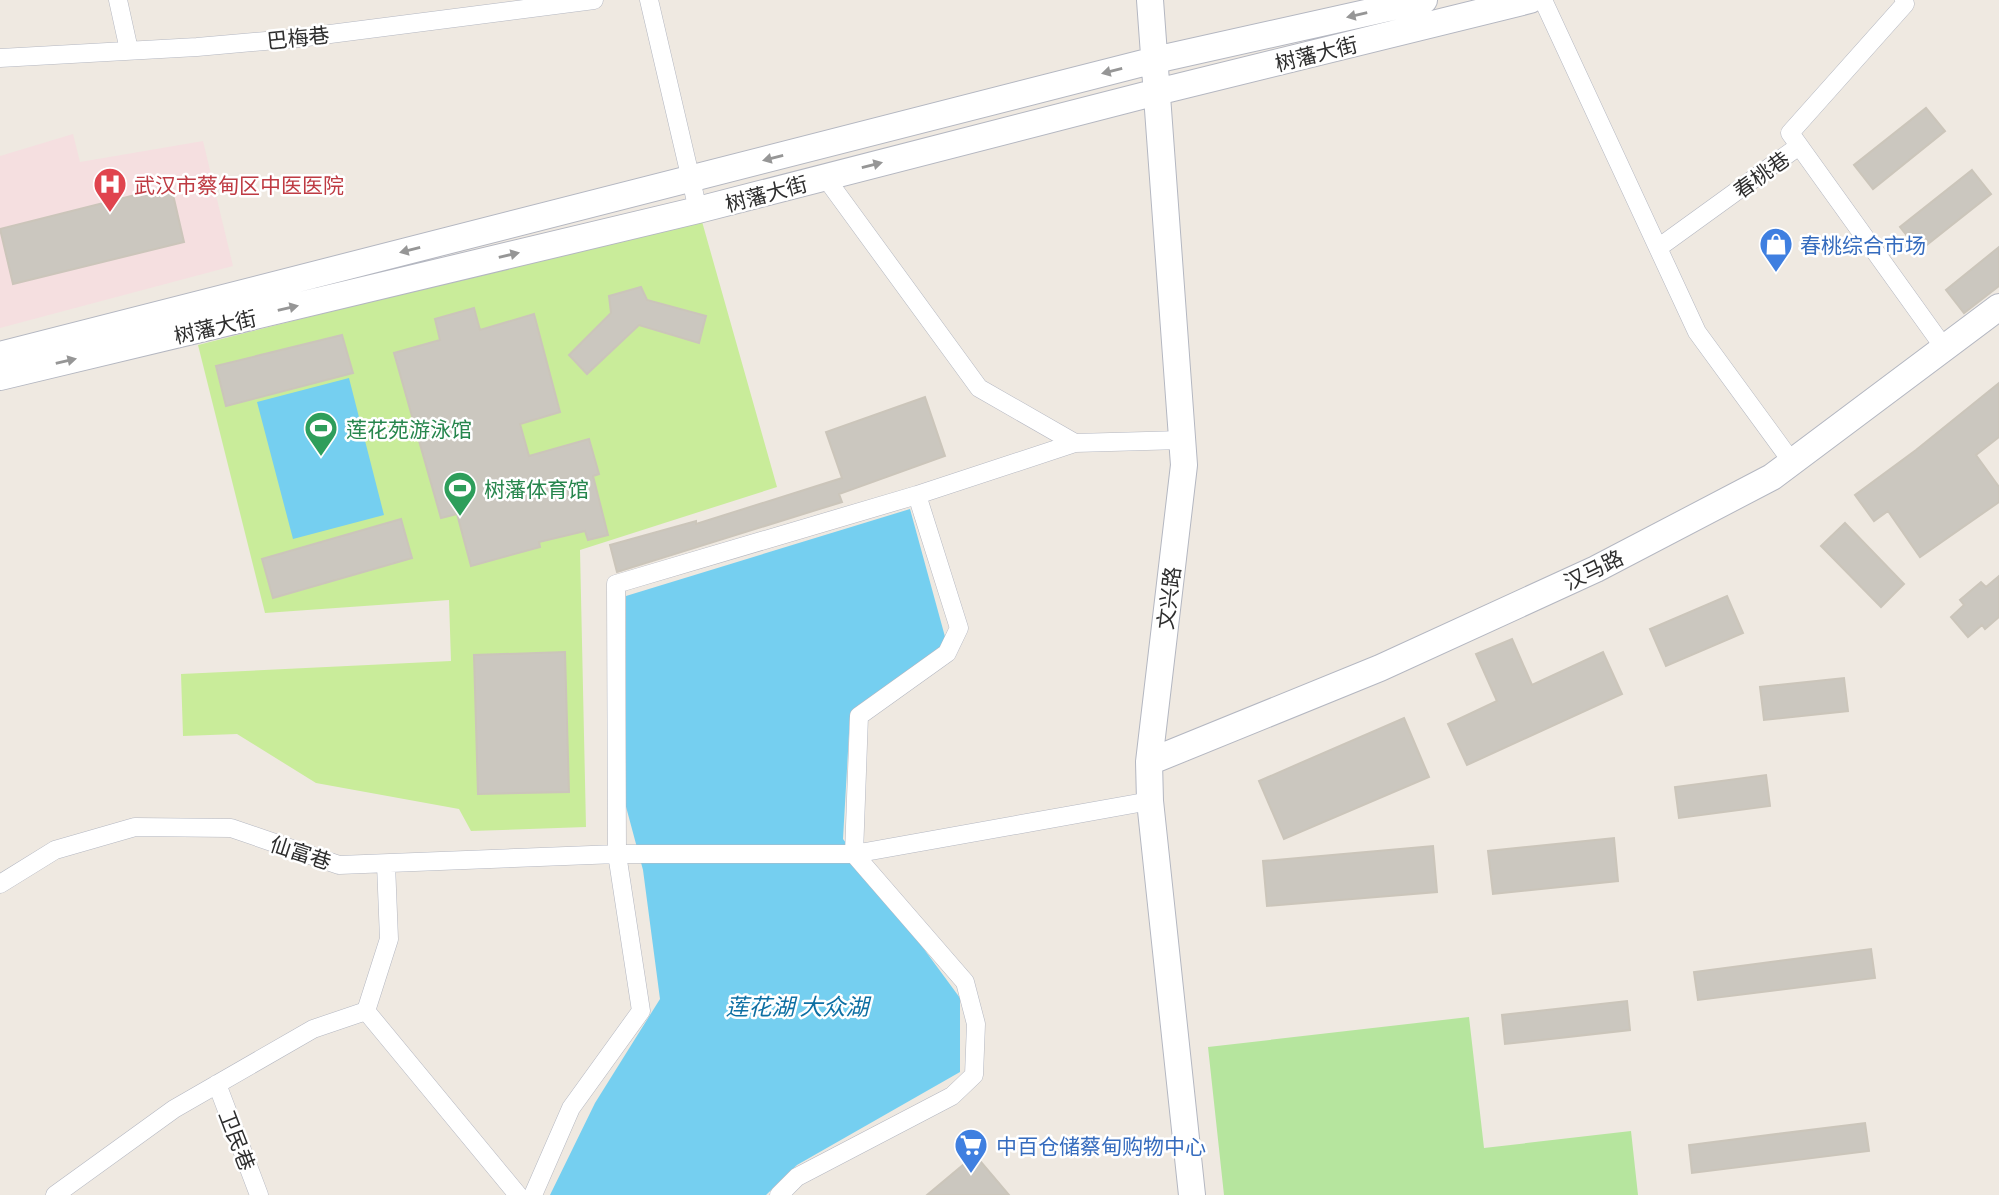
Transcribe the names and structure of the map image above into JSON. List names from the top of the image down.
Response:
{
  "streets": {
    "street": [
      "巴梅巷",
      "树藩大街",
      "春桃巷",
      "汉马路",
      "文兴路",
      "仙富巷",
      "卫民巷"
    ]
  },
  "crossings": [
    ["树藩大街", "文兴路"],
    ["春桃巷", "汉马路"],
    ["汉马路", "文兴路"],
    ["文兴路", "仙富巷"]
  ],
  "water": ["莲花湖 大众湖"],
  "places": {
    "hospital": ["武汉市蔡甸区中医医院"],
    "shop": ["春桃综合市场"],
    "sports": ["莲花苑游泳馆", "树藩体育馆"],
    "supermarket": ["中百仓储蔡甸购物中心"]
  }
}
